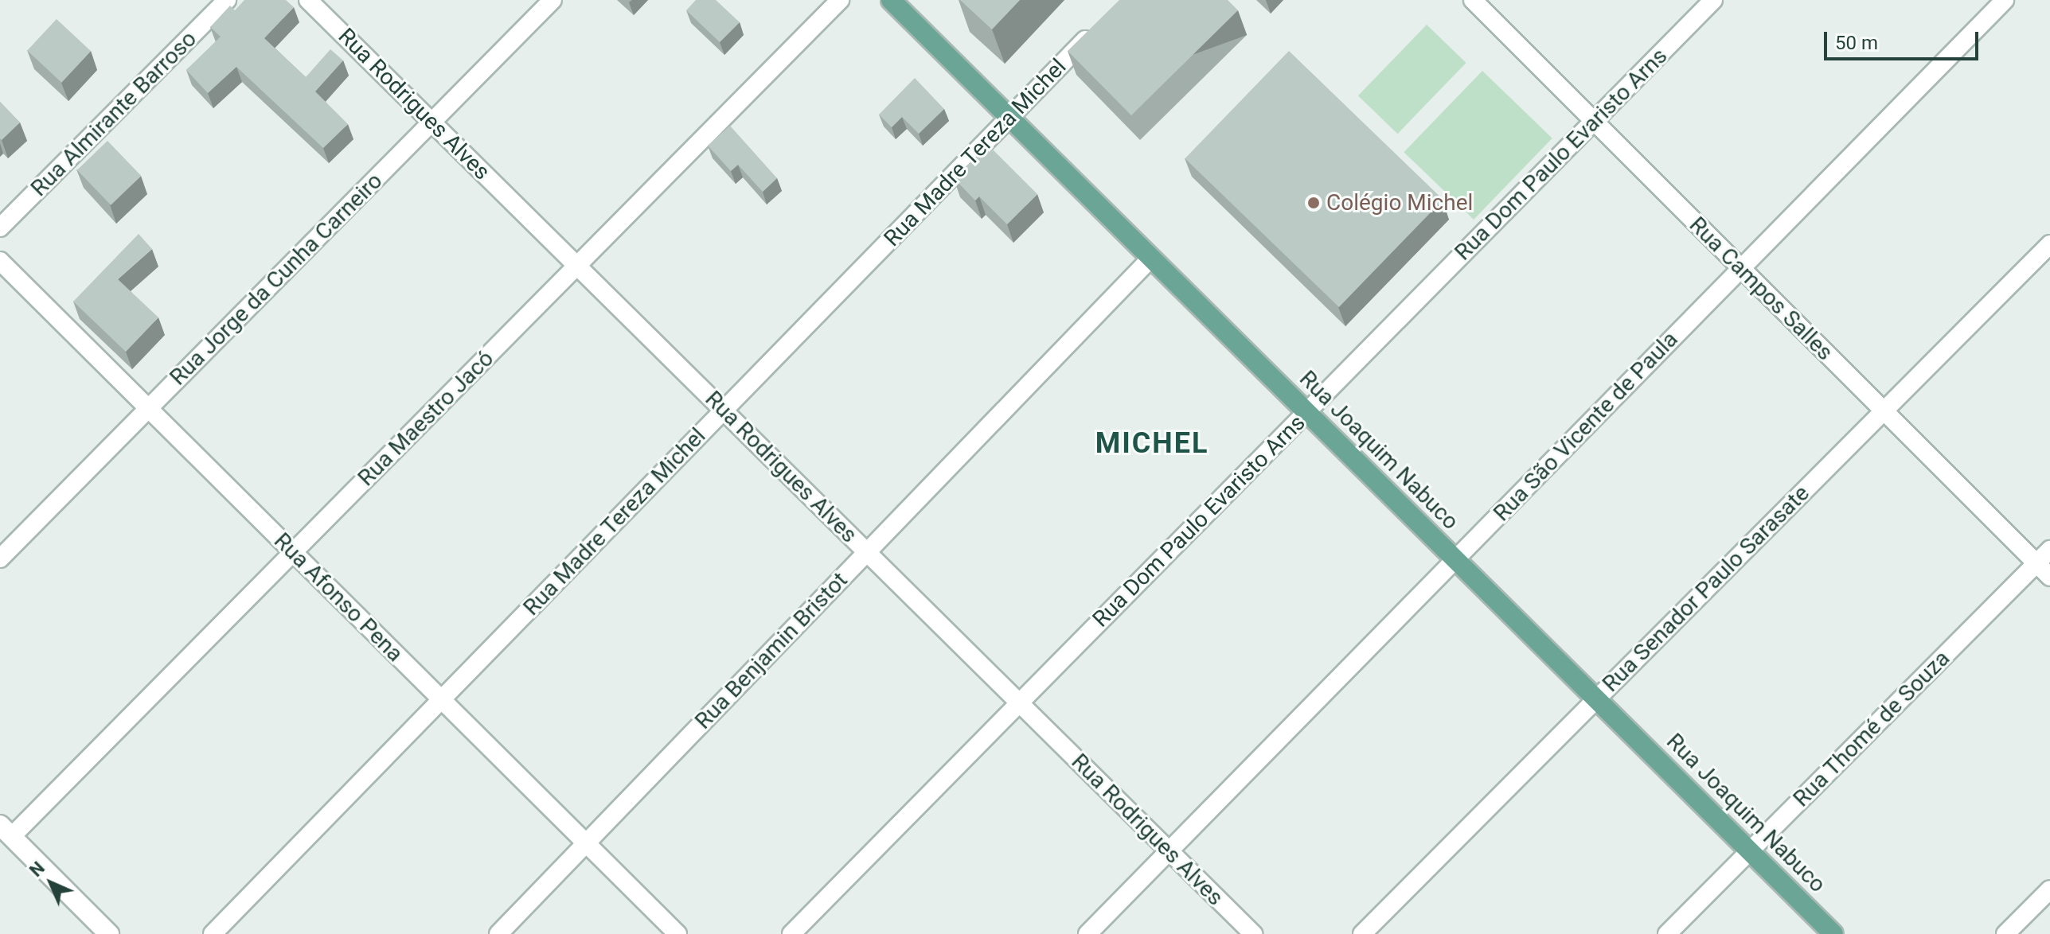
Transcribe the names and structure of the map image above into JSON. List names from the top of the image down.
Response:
{
  "streets": {
    "main road": ["Rua Joaquim Nabuco"],
    "street": [
      "Rua Rodrigues Alves",
      "Rua Almirante Barroso",
      "Rua Madre Tereza Michel",
      "Rua Dom Paulo Evaristo Arns",
      "Rua Jorge da Cunha Carneiro",
      "Rua Campos Salles",
      "Rua Maestro Jacó",
      "Rua São Vicente de Paula",
      "Rua Senador Paulo Sarasate",
      "Rua Afonso Pena",
      "Rua Benjamin Bristot",
      "Rua Thomé de Souza"
    ]
  },
  "crossings": [
    ["Rua Rodrigues Alves", "Rua Madre Tereza Michel"],
    ["Rua Rodrigues Alves", "Rua Dom Paulo Evaristo Arns"],
    ["Rua Rodrigues Alves", "Rua Jorge da Cunha Carneiro"],
    ["Rua Rodrigues Alves", "Rua Maestro Jacó"],
    ["Rua Rodrigues Alves", "Rua São Vicente de Paula"],
    ["Rua Rodrigues Alves", "Rua Benjamin Bristot"],
    ["Rua Madre Tereza Michel", "Rua Joaquim Nabuco"],
    ["Rua Madre Tereza Michel", "Rua Afonso Pena"],
    ["Rua Dom Paulo Evaristo Arns", "Rua Campos Salles"],
    ["Rua Dom Paulo Evaristo Arns", "Rua Joaquim Nabuco"],
    ["Rua Jorge da Cunha Carneiro", "Rua Afonso Pena"],
    ["Rua Campos Salles", "Rua São Vicente de Paula"],
    ["Rua Campos Salles", "Rua Senador Paulo Sarasate"],
    ["Rua Campos Salles", "Rua Thomé de Souza"],
    ["Rua Maestro Jacó", "Rua Afonso Pena"],
    ["Rua São Vicente de Paula", "Rua Joaquim Nabuco"],
    ["Rua Joaquim Nabuco", "Rua Senador Paulo Sarasate"],
    ["Rua Joaquim Nabuco", "Rua Benjamin Bristot"],
    ["Rua Joaquim Nabuco", "Rua Thomé de Souza"],
    ["Rua Afonso Pena", "Rua Benjamin Bristot"]
  ],
  "districts": ["MICHEL"],
  "places": ["Colégio Michel"],
  "scale_bar": "50 m",
  "north": "top left"
}
